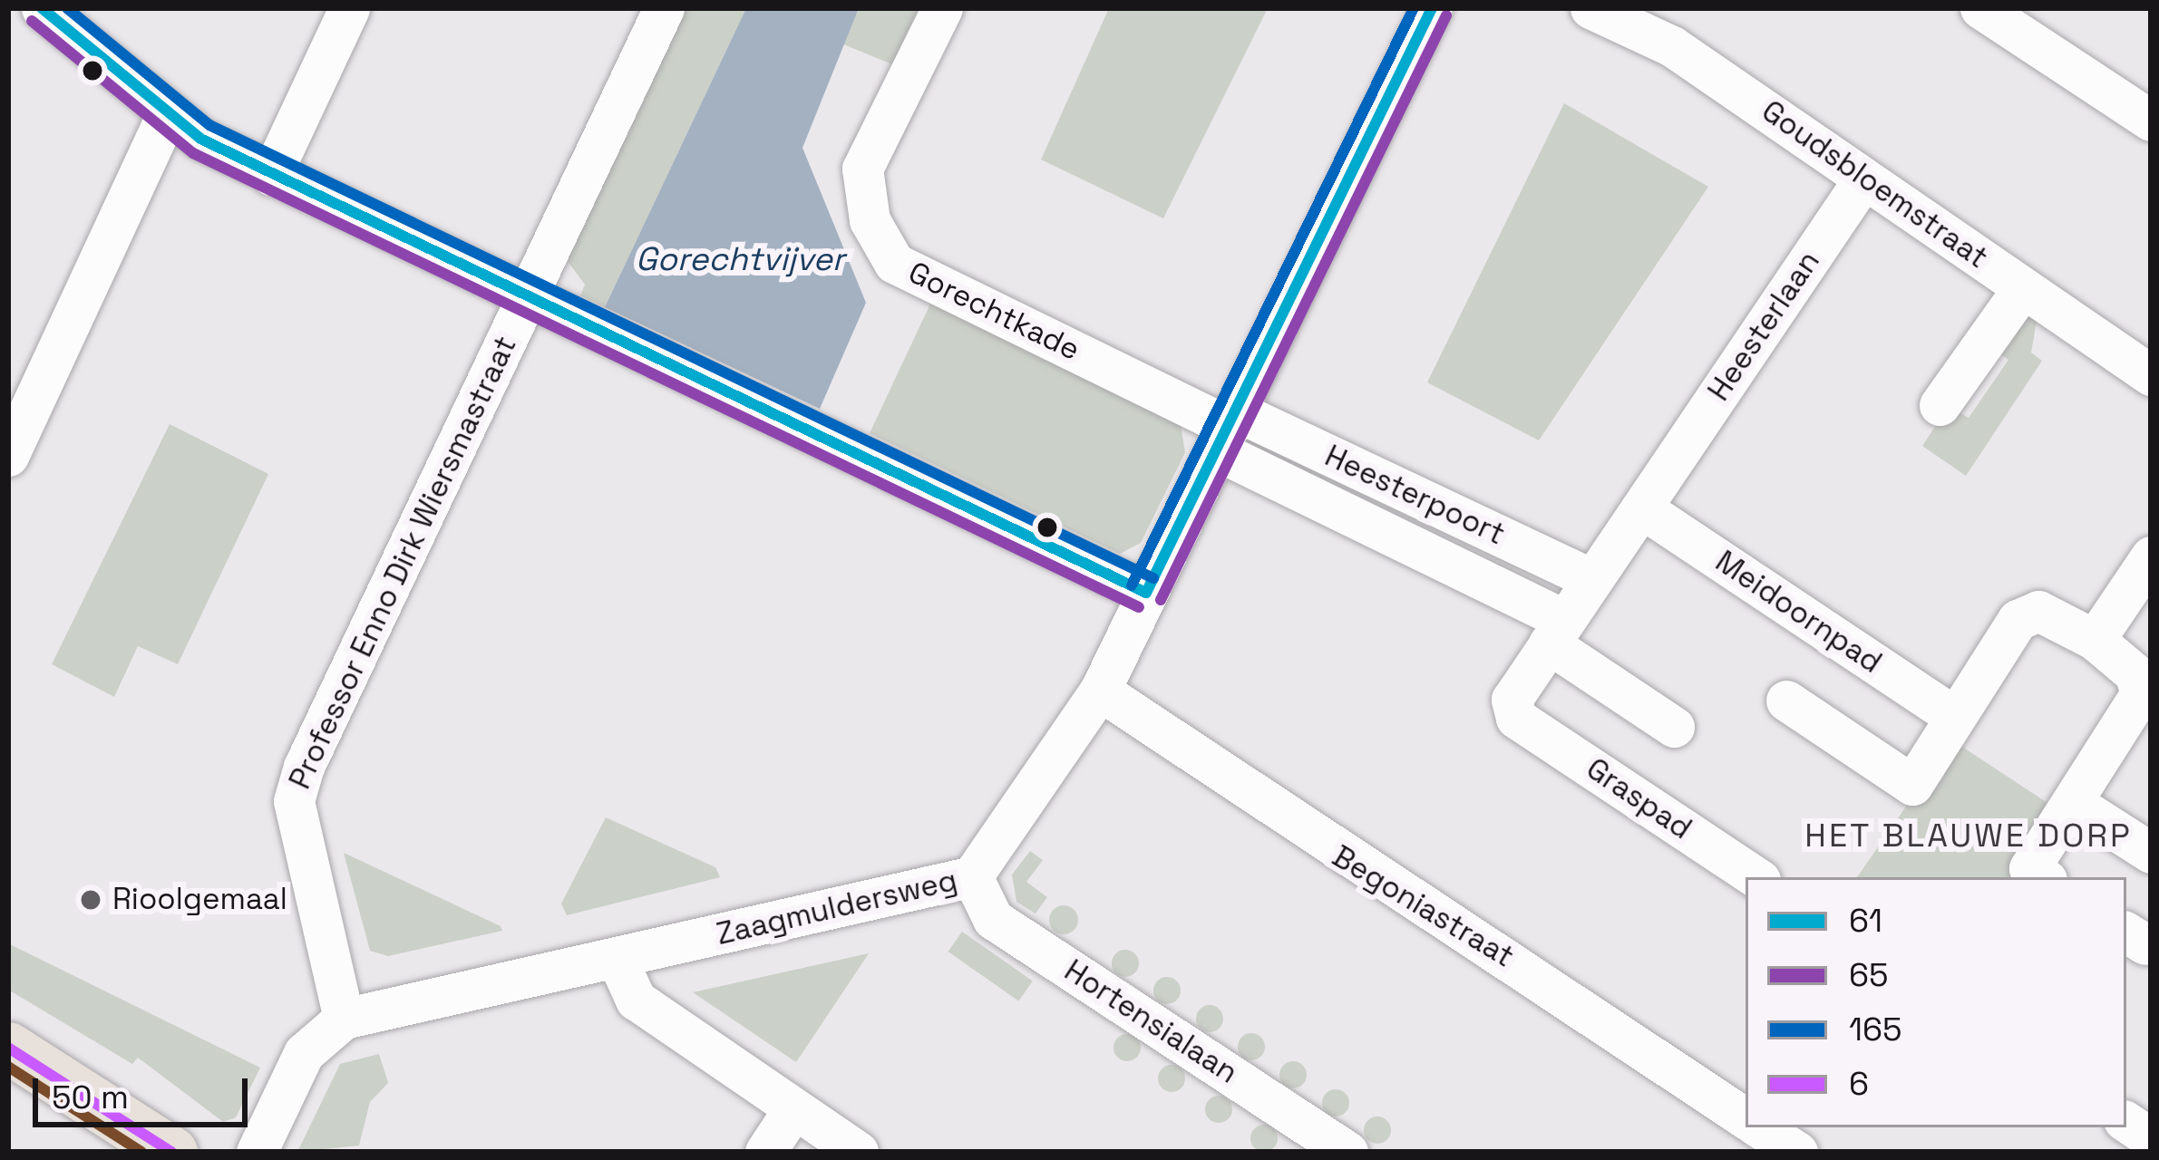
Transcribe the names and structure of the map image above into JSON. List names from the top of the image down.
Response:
{
  "streets": {
    "street": [
      "Goudsbloemstraat",
      "Gorechtkade",
      "Heesterlaan",
      "Heesterpoort",
      "Professor Enno Dirk Wiersmastraat",
      "Meidoornpad",
      "Graspad",
      "Begoniastraat",
      "Zaagmuldersweg",
      "Hortensialaan"
    ]
  },
  "crossings": [
    ["Goudsbloemstraat", "Heesterlaan"],
    ["Gorechtkade", "Heesterpoort"],
    ["Gorechtkade", "Zaagmuldersweg"],
    ["Heesterlaan", "Meidoornpad"],
    ["Heesterpoort", "Graspad"],
    ["Heesterpoort", "Zaagmuldersweg"],
    ["Professor Enno Dirk Wiersmastraat", "Zaagmuldersweg"],
    ["Begoniastraat", "Zaagmuldersweg"],
    ["Zaagmuldersweg", "Hortensialaan"]
  ],
  "districts": ["HET BLAUWE DORP"],
  "water": ["Gorechtvijver"],
  "places": ["Rioolgemaal"],
  "lines": [
    "transit line 61",
    "transit line 165",
    "transit line 65",
    "transit line 6"
  ],
  "legend": [
    "61",
    "65",
    "165",
    "6"
  ],
  "scale_bar": "50 m"
}
